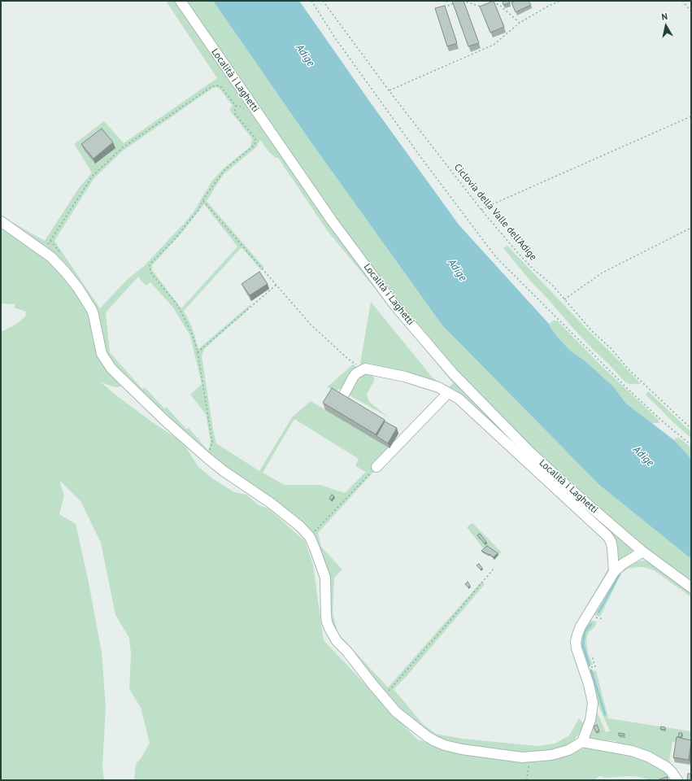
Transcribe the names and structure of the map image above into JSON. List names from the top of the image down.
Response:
{
  "streets": {
    "street": ["Località i Laghetti"],
    "path": ["Ciclovia della Valle dell'Adige"]
  },
  "water": ["Adige"],
  "north": "top"
}
